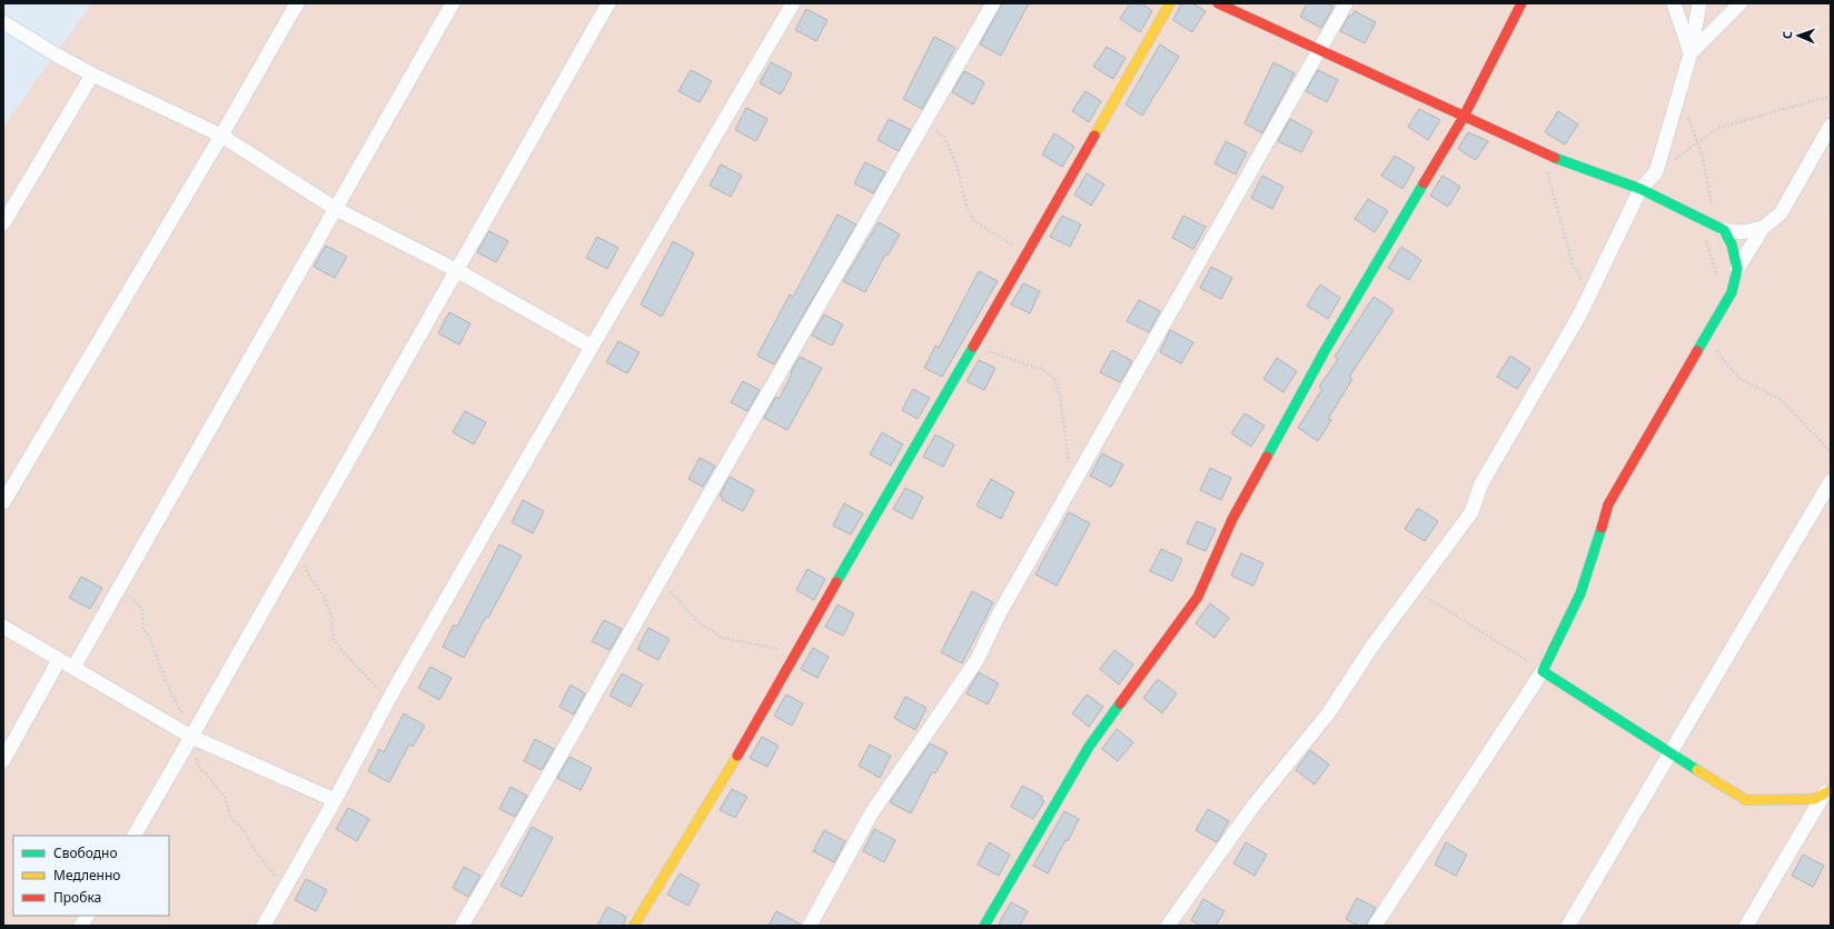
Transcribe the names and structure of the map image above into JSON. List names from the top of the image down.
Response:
{
  "legend": ["Свободно", "Медленно", "Пробка"],
  "north": "left"
}
